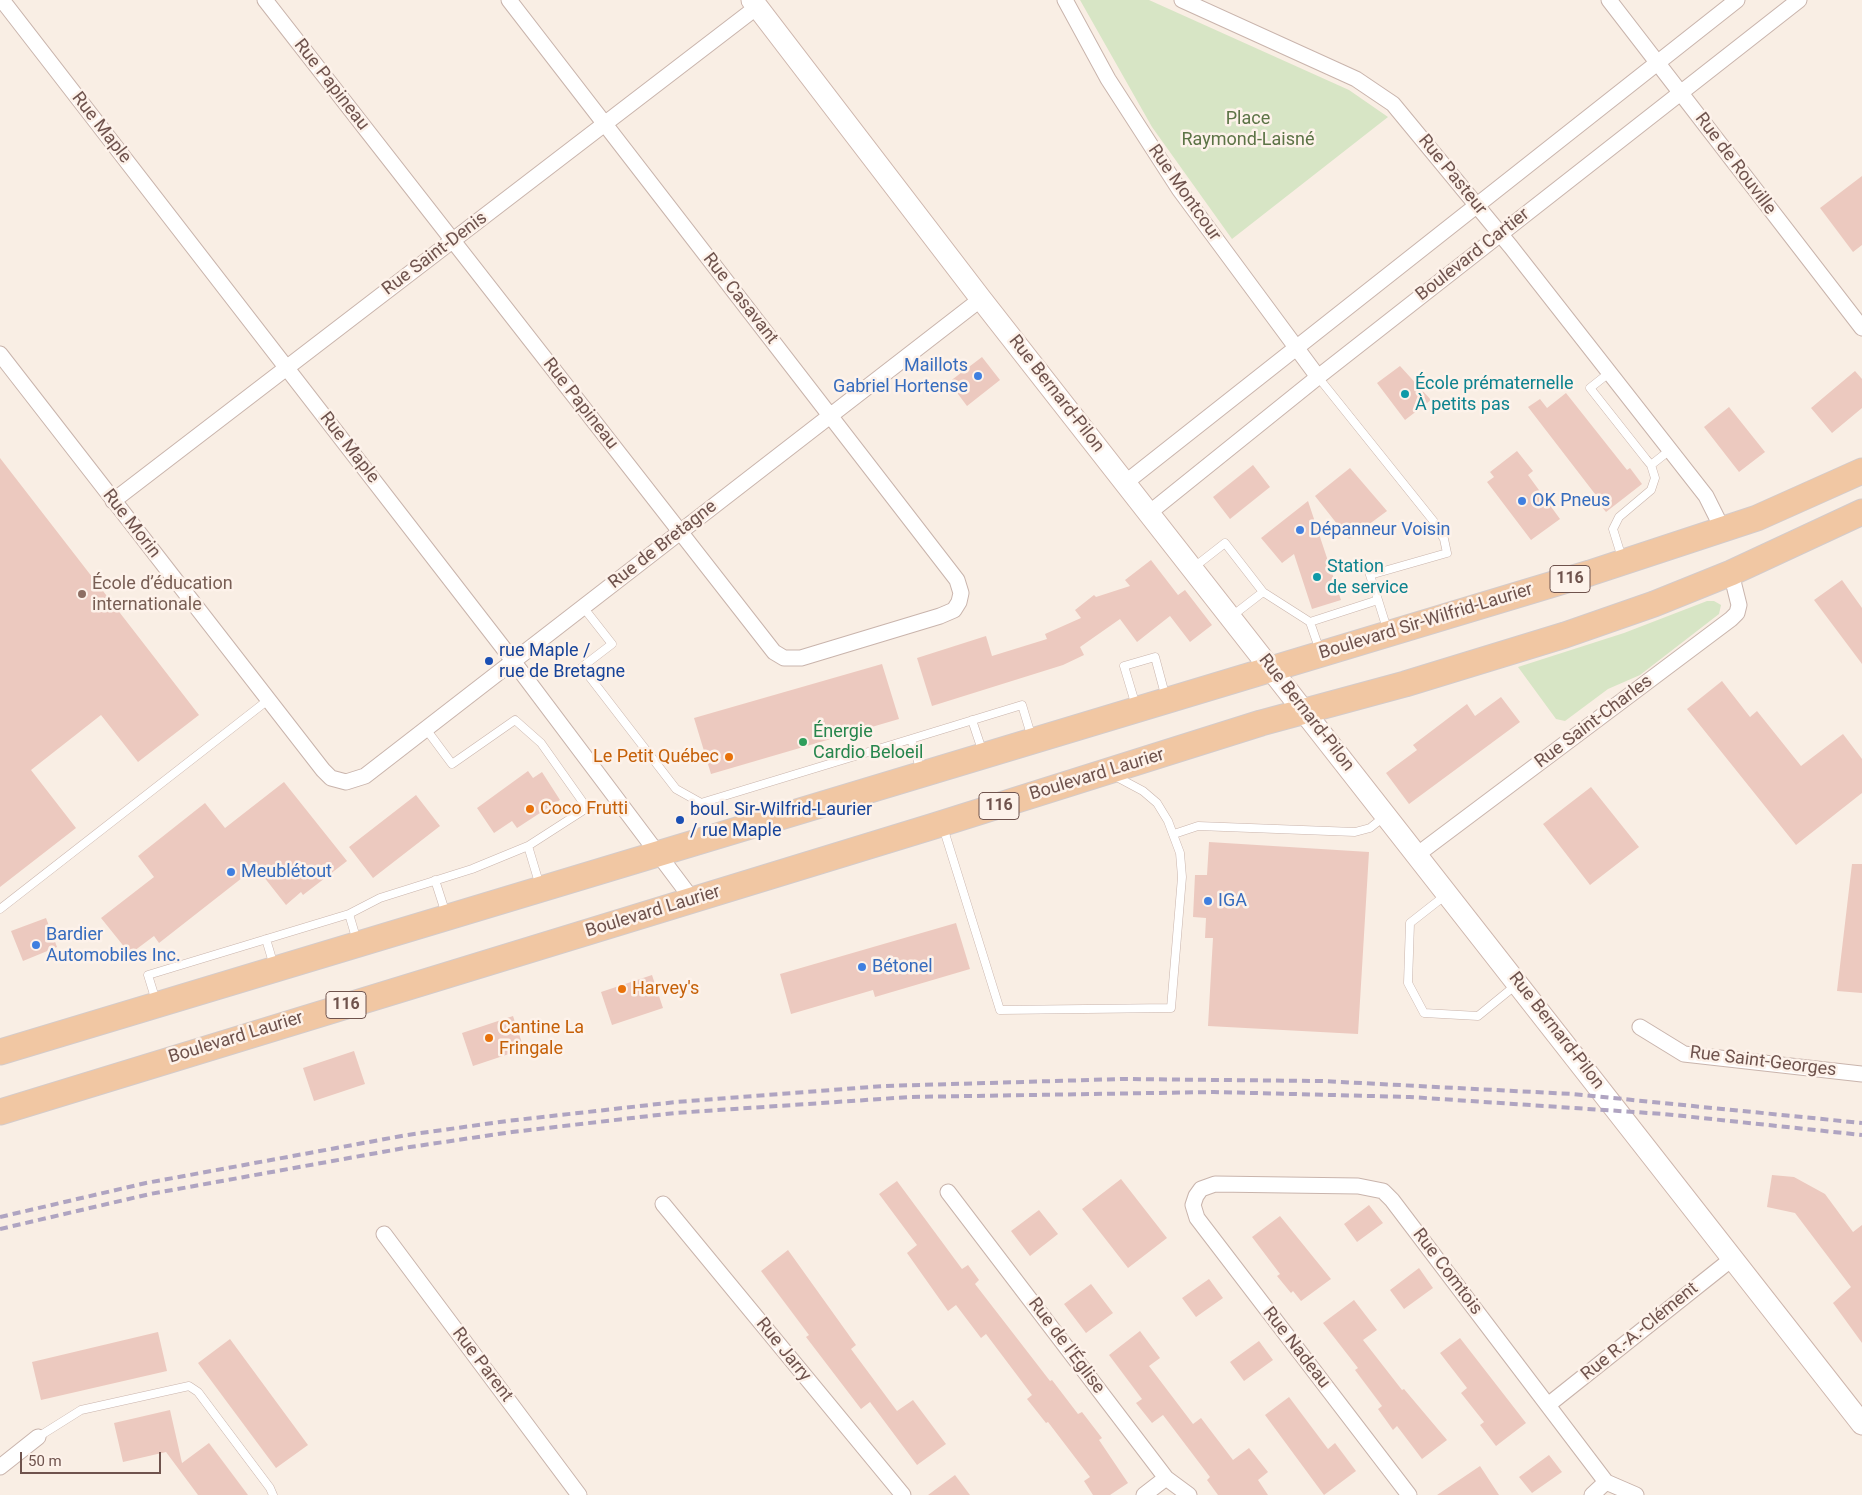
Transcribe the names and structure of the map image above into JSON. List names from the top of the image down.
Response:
{
  "streets": {
    "main road": ["116", "Boulevard Sir-Wilfrid-Laurier", "Boulevard Laurier"],
    "street": [
      "Rue Papineau",
      "Rue Maple",
      "Rue de Rouville",
      "Rue Pasteur",
      "Rue Montcour",
      "Rue Saint-Denis",
      "Boulevard Cartier",
      "Rue Casavant",
      "Rue Bernard-Pilon",
      "Rue Morin",
      "Rue de Bretagne",
      "Rue Saint-Charles",
      "Rue Saint-Georges",
      "Rue Comtois",
      "Rue R.-A.-Clément",
      "Rue de l'Église",
      "Rue Nadeau",
      "Rue Jarry",
      "Rue Parent"
    ]
  },
  "crossings": [
    ["Rue Papineau", "Rue Saint-Denis"],
    ["Rue Papineau", "Rue Casavant"],
    ["Rue Papineau", "Rue de Bretagne"],
    ["Rue Maple", "Rue Saint-Denis"],
    ["Rue Maple", "Rue de Bretagne"],
    ["Rue Maple", "116"],
    ["Rue Maple", "Boulevard Laurier"],
    ["Rue de Rouville", "Boulevard Cartier"],
    ["Rue Pasteur", "Boulevard Cartier"],
    ["Rue Pasteur", "Boulevard Sir-Wilfrid-Laurier"],
    ["Rue Montcour", "Boulevard Cartier"],
    ["Rue Saint-Denis", "Rue Casavant"],
    ["Rue Saint-Denis", "Rue Bernard-Pilon"],
    ["Rue Saint-Denis", "Rue Morin"],
    ["Boulevard Cartier", "Rue Bernard-Pilon"],
    ["Rue Casavant", "Rue de Bretagne"],
    ["Rue Bernard-Pilon", "Rue de Bretagne"],
    ["Rue Bernard-Pilon", "116"],
    ["Rue Bernard-Pilon", "Boulevard Sir-Wilfrid-Laurier"],
    ["Rue Bernard-Pilon", "Rue Saint-Charles"],
    ["Rue Bernard-Pilon", "Boulevard Laurier"],
    ["Rue Bernard-Pilon", "Rue R.-A.-Clément"],
    ["Rue Morin", "Rue de Bretagne"],
    ["116", "Boulevard Sir-Wilfrid-Laurier"],
    ["116", "Rue Saint-Charles"],
    ["116", "Boulevard Laurier"],
    ["Rue Comtois", "Rue R.-A.-Clément"],
    ["Rue Comtois", "Rue Nadeau"]
  ],
  "parks": ["Place Raymond-Laisné"],
  "places": [
    "Maillots Gabriel Hortense",
    "École prématernelle À petits pas",
    "OK Pneus",
    "Dépanneur Voisin",
    "Station de service",
    "École d’éducation internationale",
    "rue Maple / rue de Bretagne",
    "Énergie Cardio Beloeil",
    "Le Petit Québec",
    "Coco Frutti",
    "boul. Sir-Wilfrid-Laurier / rue Maple",
    "Meublétout",
    "IGA",
    "Bardier Automobiles Inc.",
    "Bétonel",
    "Harvey's",
    "Cantine La Fringale"
  ],
  "scale_bar": "50 m"
}
